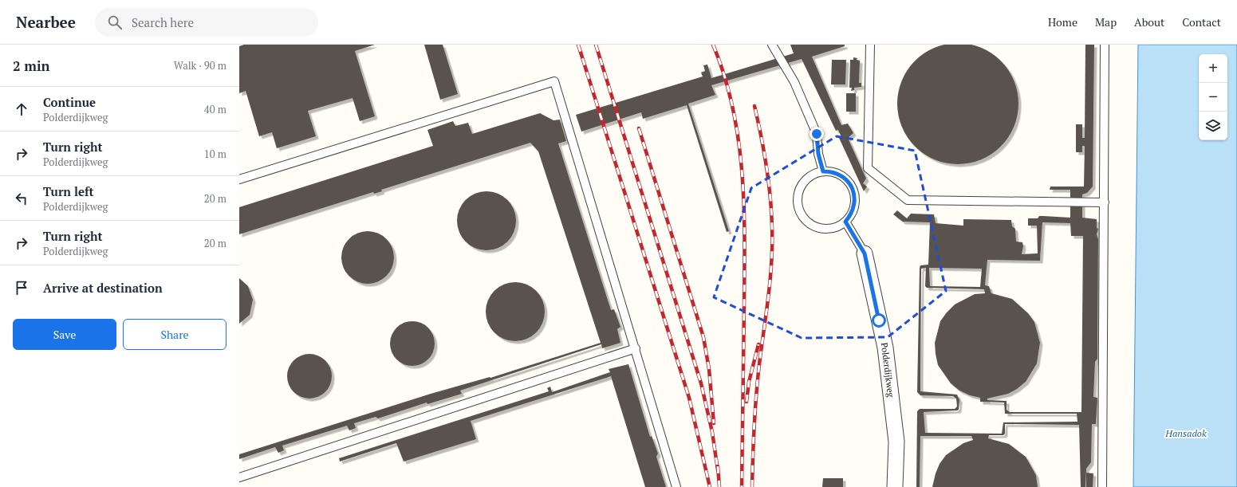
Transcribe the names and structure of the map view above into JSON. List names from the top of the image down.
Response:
{
  "streets": {
    "street": ["Polderdijkweg"]
  },
  "water": ["Hansadok"],
  "page": {
    "header": "Nearbee",
    "search": "Search here",
    "nav": [
      "Home",
      "Map",
      "About",
      "Contact"
    ],
    "heading": ["2 min", "Walk · 90 m"],
    "map_buttons": ["+", "−"],
    "list": [
      ["Continue", "Polderdijkweg", "40 m"],
      ["Turn right", "Polderdijkweg", "10 m"],
      ["Turn left", "Polderdijkweg", "20 m"],
      ["Turn right", "Polderdijkweg", "20 m"],
      "Arrive at destination"
    ],
    "buttons": ["Save", "Share"]
  }
}
